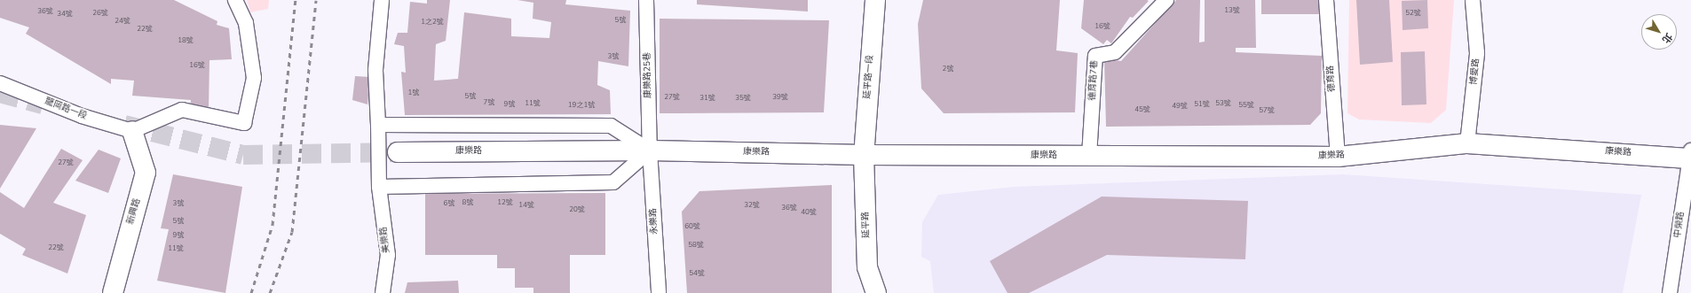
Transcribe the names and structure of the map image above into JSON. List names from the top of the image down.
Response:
{
  "streets": {
    "street": [
      "延平路一段",
      "康樂路",
      "新興路",
      "延平路"
    ],
    "lane": [
      "博愛路",
      "康樂路25巷",
      "德育路",
      "德育路7巷",
      "龍岡路一段",
      "永樂路",
      "中榮路",
      "美樂路"
    ]
  },
  "crossings": [
    ["博愛路", "康樂路"],
    ["康樂路25巷", "康樂路"],
    ["康樂路25巷", "永樂路"],
    ["延平路一段", "康樂路"],
    ["延平路一段", "延平路"],
    ["德育路", "康樂路"],
    ["德育路7巷", "康樂路"],
    ["龍岡路一段", "新興路"],
    ["康樂路", "永樂路"],
    ["康樂路", "延平路"],
    ["康樂路", "中榮路"]
  ],
  "house_numbers": [
    "13號",
    "36號",
    "26號",
    "52號",
    "34號",
    "5號",
    "24號",
    "1之2號",
    "16號",
    "22號",
    "18號",
    "3號",
    "16號",
    "2號",
    "1號",
    "5號",
    "27號",
    "39號",
    "31號",
    "35號",
    "7號",
    "11號",
    "53號",
    "9號",
    "51號",
    "19之1號",
    "55號",
    "49號",
    "45號",
    "57號",
    "27號",
    "8號",
    "12號",
    "3號",
    "6號",
    "14號",
    "32號",
    "36號",
    "20號",
    "40號",
    "5號",
    "60號",
    "9號",
    "58號",
    "22號",
    "11號",
    "54號"
  ],
  "north": "bottom right"
}
